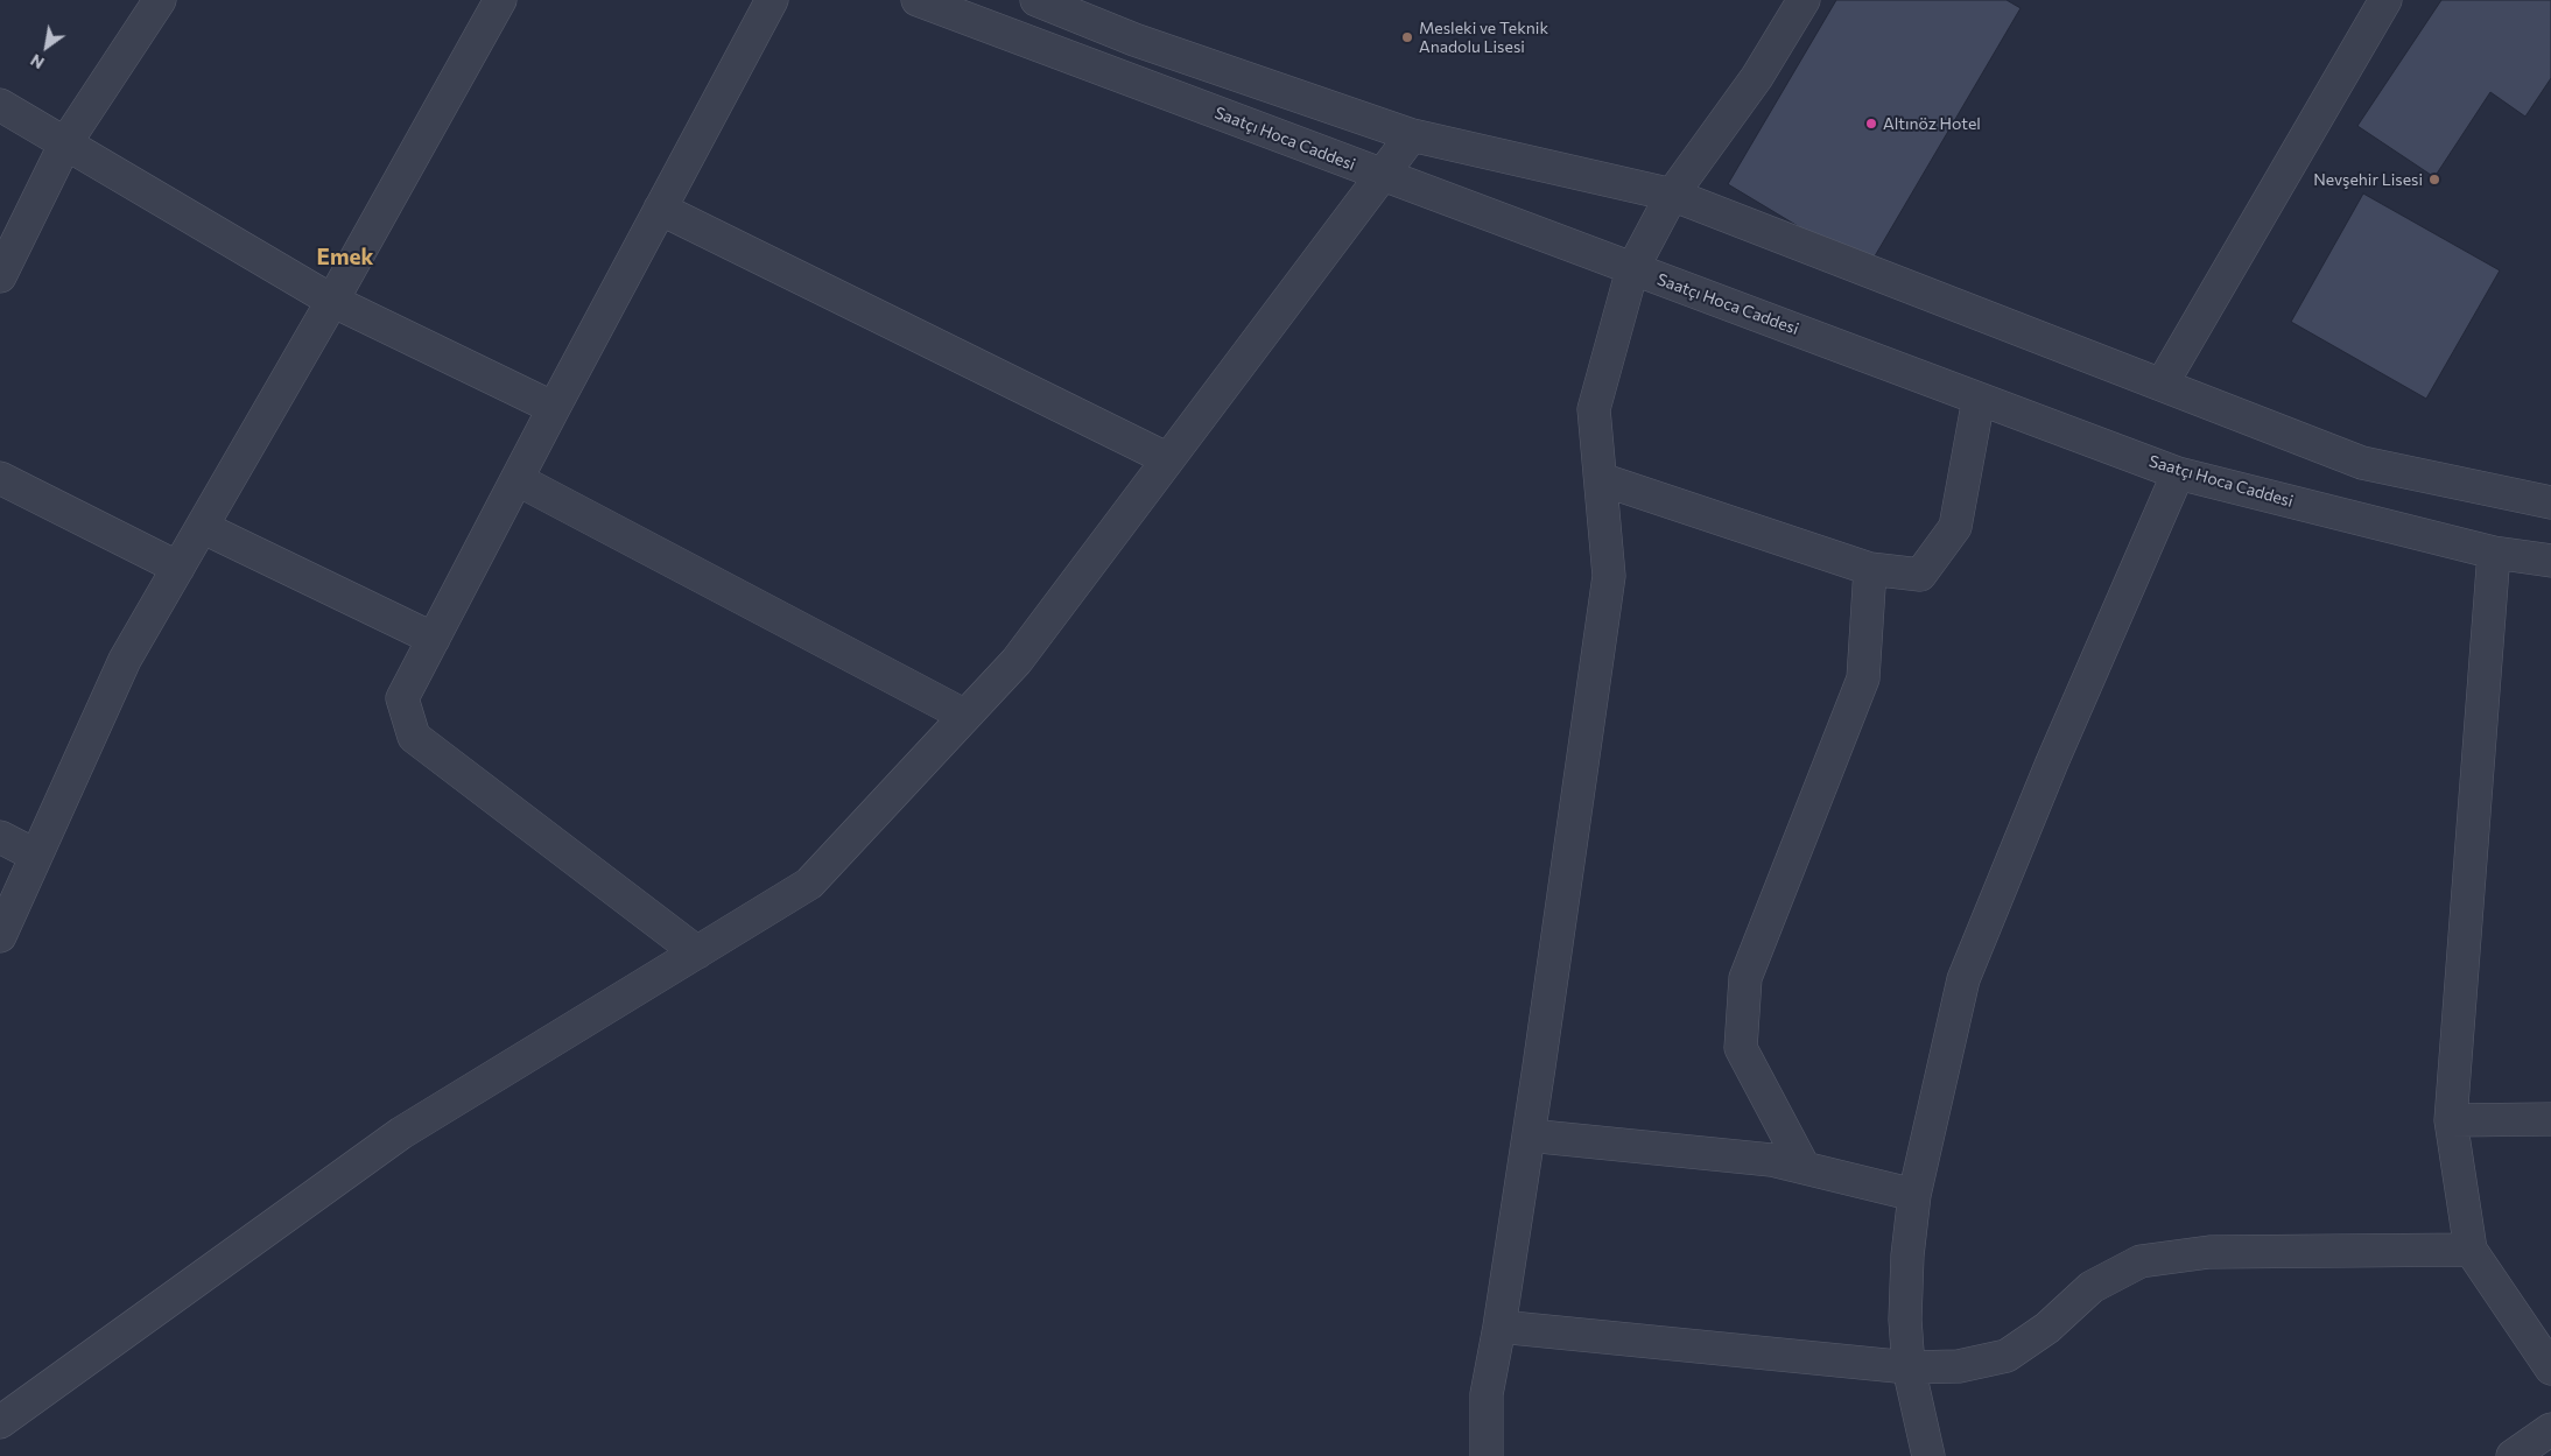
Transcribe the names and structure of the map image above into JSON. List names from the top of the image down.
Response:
{
  "streets": {
    "street": ["Saatçı Hoca Caddesi"]
  },
  "districts": ["Emek"],
  "places": ["Mesleki ve Teknik Anadolu Lisesi", "Altınöz Hotel", "Nevşehir Lisesi"],
  "north": "bottom left"
}
